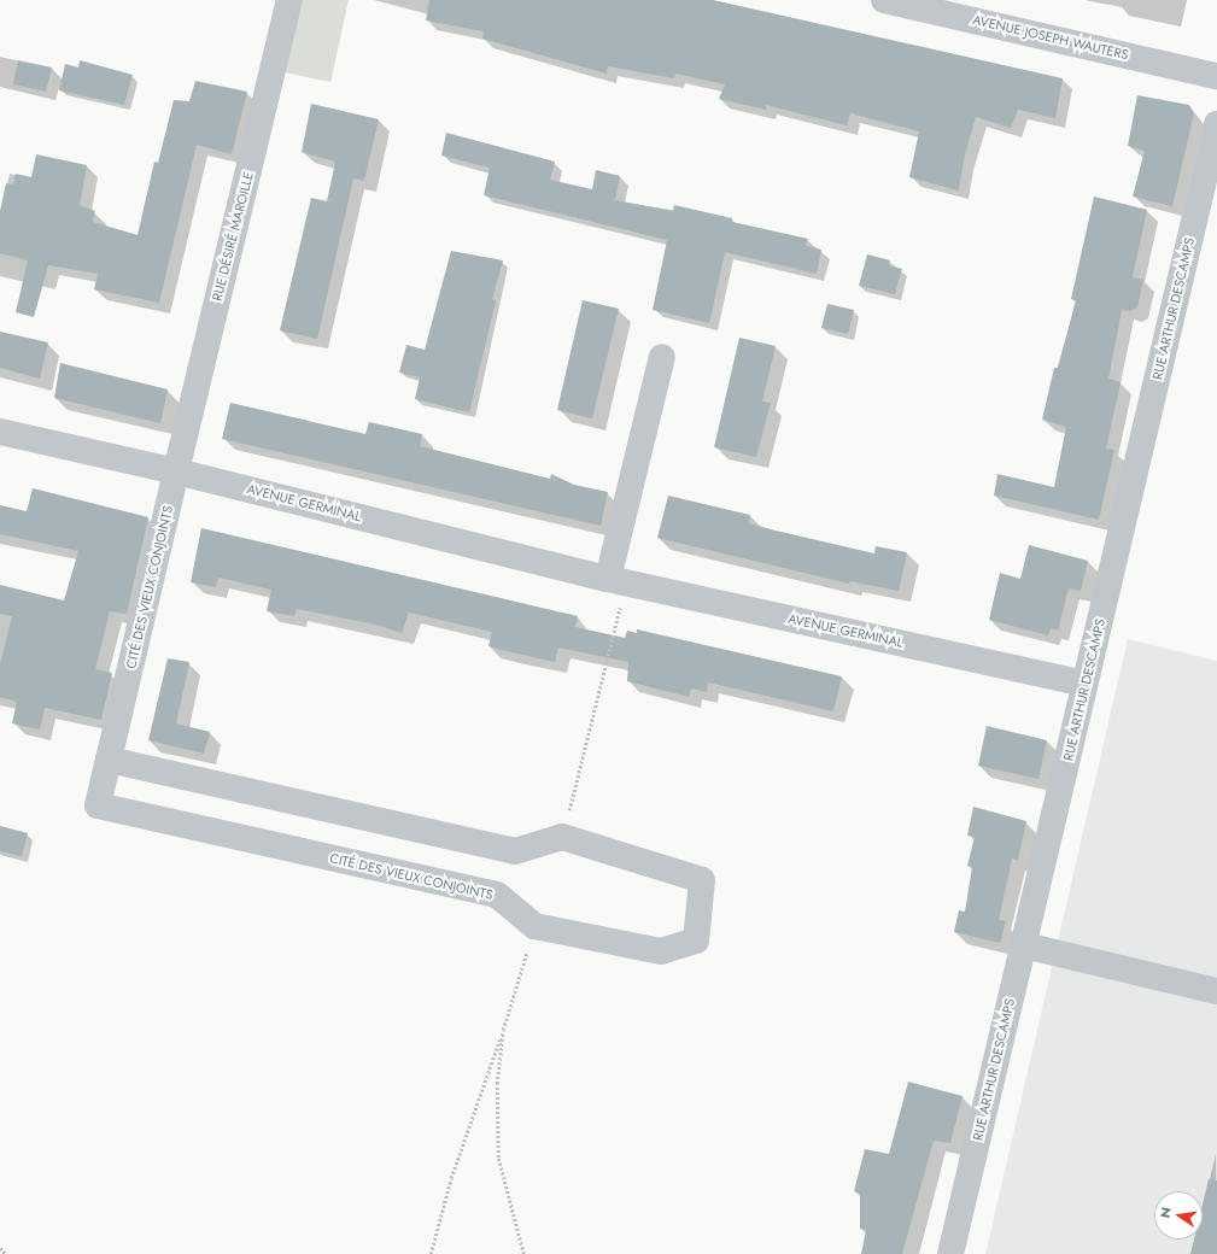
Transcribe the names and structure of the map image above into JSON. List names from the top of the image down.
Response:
{
  "streets": {
    "street": [
      "AVENUE JOSEPH WAUTERS",
      "RUE DÉSIRÉ MAROILLE",
      "RUE ARTHUR DESCAMPS",
      "AVENUE GERMINAL",
      "CITÉ DES VIEUX CONJOINTS"
    ]
  },
  "crossings": [
    ["RUE DÉSIRÉ MAROILLE", "AVENUE GERMINAL"],
    ["RUE DÉSIRÉ MAROILLE", "CITÉ DES VIEUX CONJOINTS"],
    ["RUE ARTHUR DESCAMPS", "AVENUE GERMINAL"],
    ["AVENUE GERMINAL", "CITÉ DES VIEUX CONJOINTS"]
  ],
  "north": "left"
}
